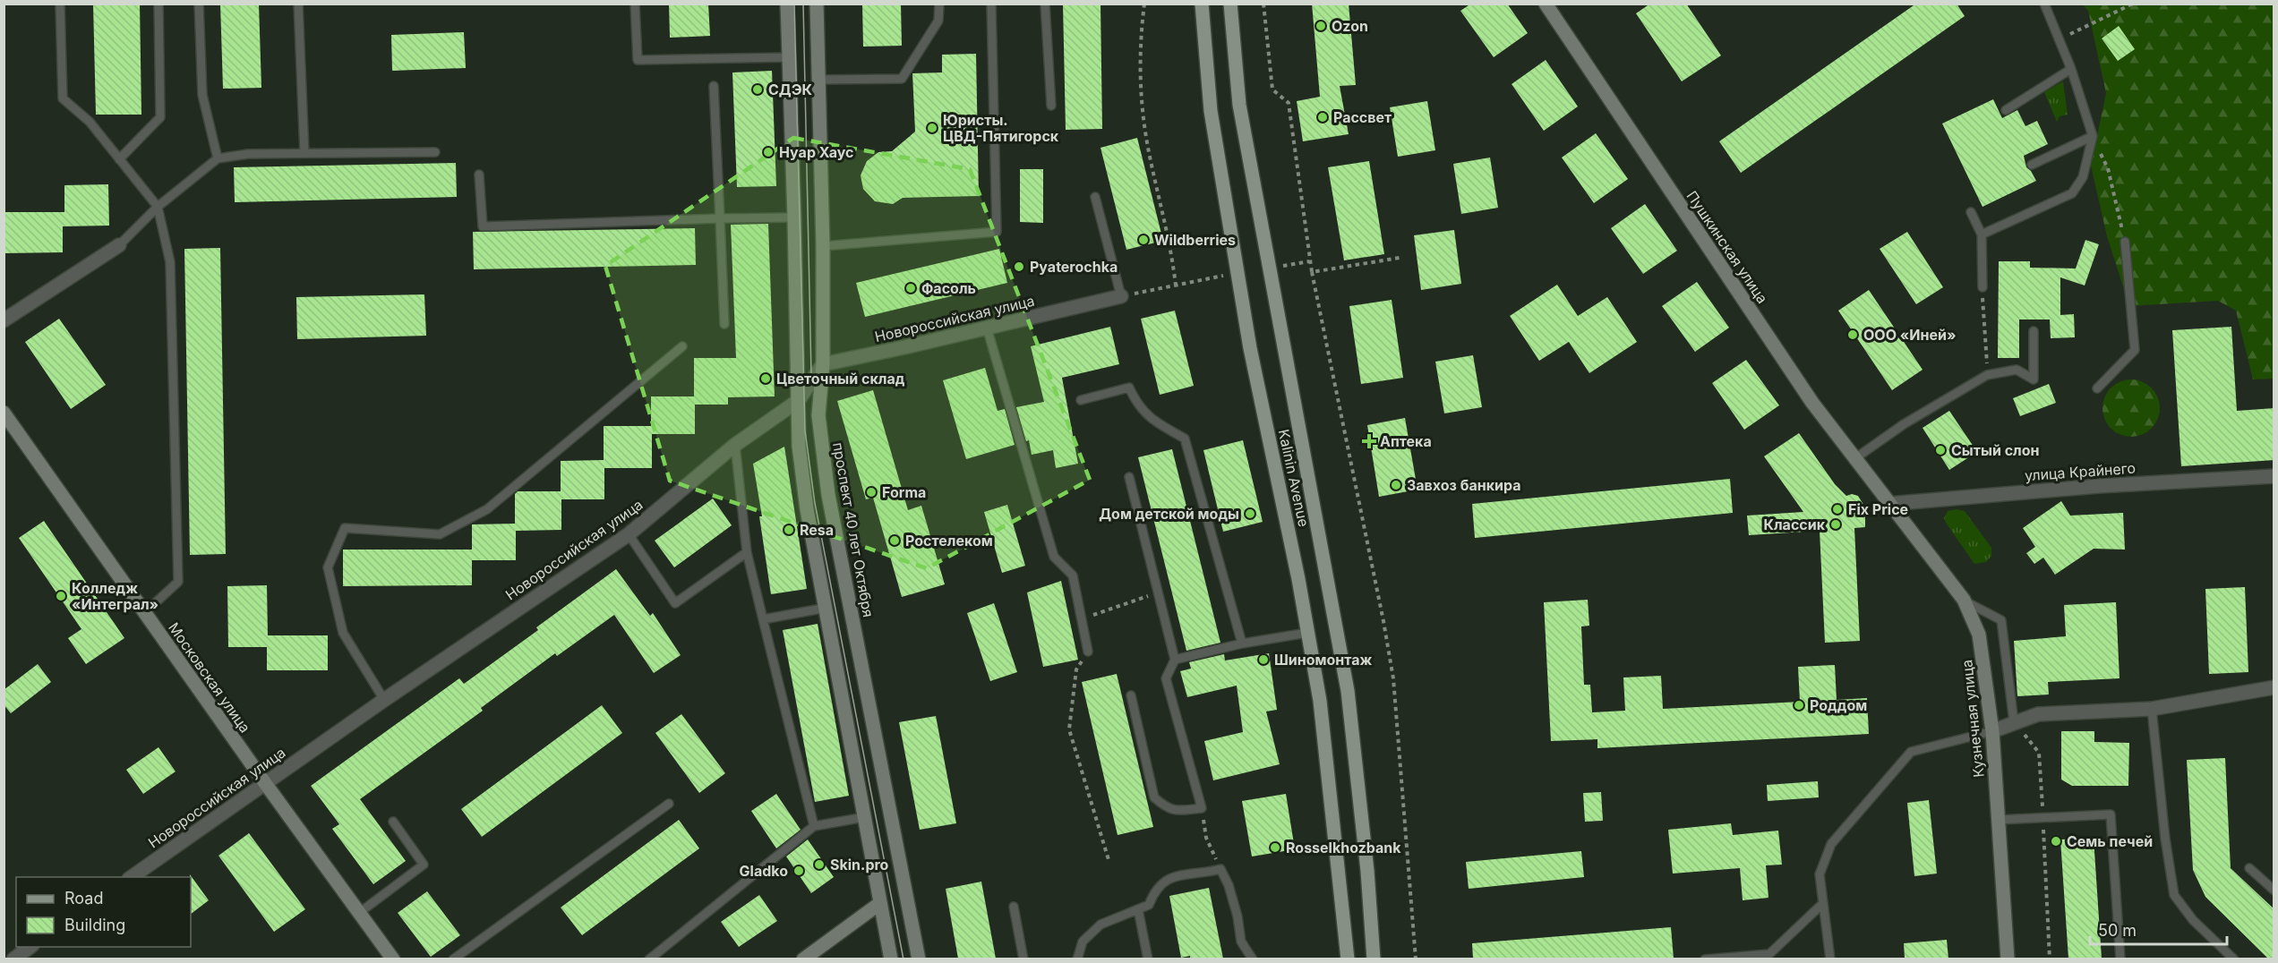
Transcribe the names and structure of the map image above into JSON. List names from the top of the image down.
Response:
{
  "streets": {
    "main road": ["Kalinin Avenue"],
    "street": [
      "Пушкинская улица",
      "Новороссийская улица",
      "улица Крайнего",
      "проспект 40 лет Октября",
      "Московская улица",
      "Кузнечная улица"
    ]
  },
  "crossings": [
    ["Пушкинская улица", "улица Крайнего"],
    ["Пушкинская улица", "Кузнечная улица"],
    ["Новороссийская улица", "проспект 40 лет Октября"],
    ["Новороссийская улица", "Московская улица"],
    ["улица Крайнего", "Кузнечная улица"]
  ],
  "places": {
    "other": [
      "Ozon",
      "СДЭК",
      "Рассвет",
      "Юристы. ЦВД-Пятигорск",
      "Нуар Хаус",
      "Wildberries",
      "Pyaterochka",
      "Фасоль",
      "ООО «Иней»",
      "Цветочный склад",
      "Сытый слон",
      "Завхоз банкира",
      "Forma",
      "Fix Price",
      "Дом детской моды",
      "Классик",
      "Resa",
      "Ростелеком",
      "Колледж «Интеграл»",
      "Шиномонтаж",
      "Роддом",
      "Семь печей",
      "Rosselkhozbank",
      "Skin.pro",
      "Gladko"
    ],
    "health": ["Аптека"]
  },
  "legend": ["Road", "Building"],
  "scale_bar": "50 m"
}
